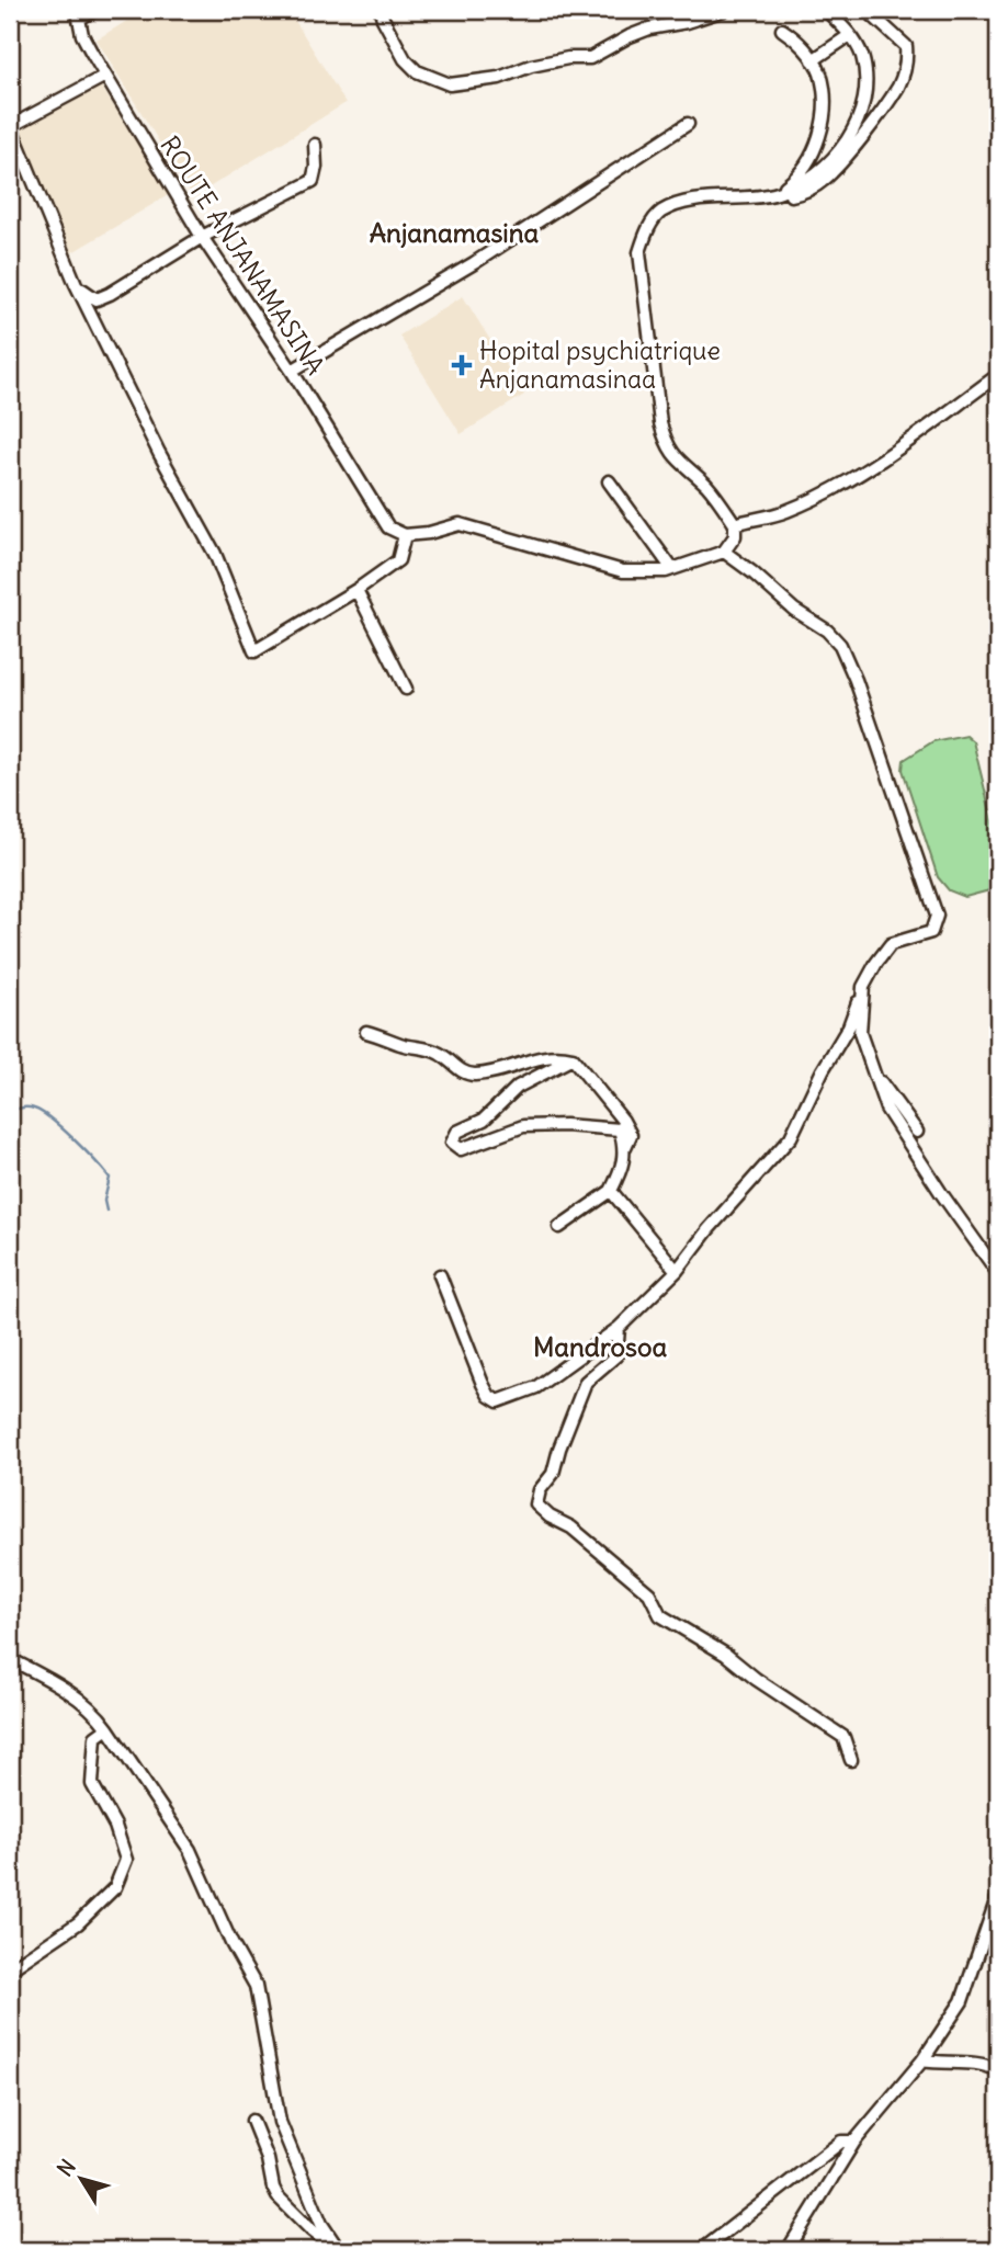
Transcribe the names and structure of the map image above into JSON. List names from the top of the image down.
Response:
{
  "streets": {
    "street": ["ROUTE ANJANAMASINA"]
  },
  "districts": ["Anjanamasina", "Mandrosoa"],
  "places": {
    "health": ["Hopital psychiatrique Anjanamasinaa"]
  },
  "north": "top left"
}
